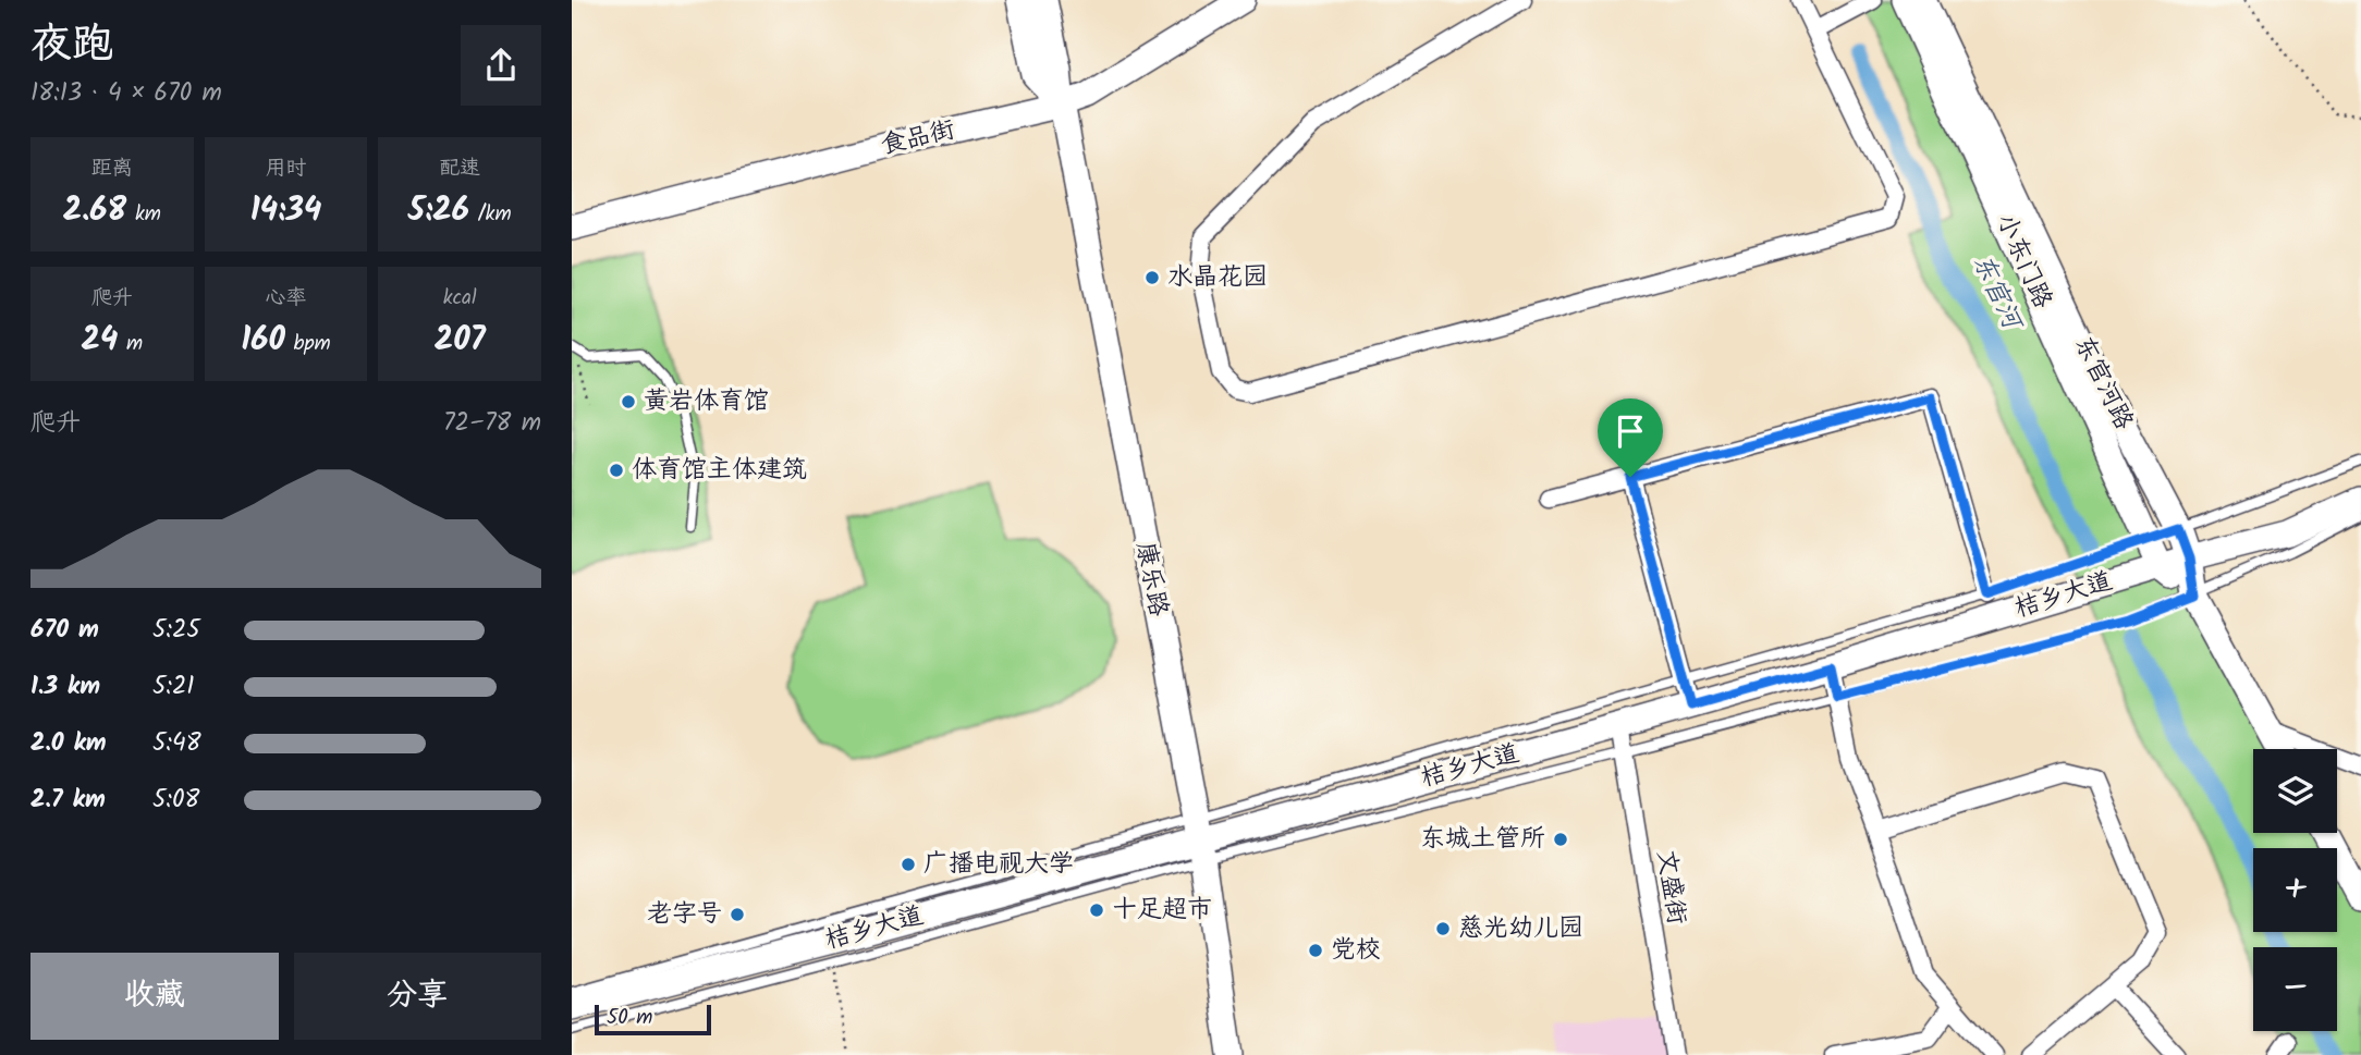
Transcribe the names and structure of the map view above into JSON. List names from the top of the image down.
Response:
{
  "streets": {
    "street": [
      "食品街",
      "小东门路",
      "东官河路",
      "康乐路",
      "桔乡大道",
      "文盛街"
    ]
  },
  "crossings": [
    ["食品街", "康乐路"],
    ["小东门路", "东官河路"],
    ["小东门路", "桔乡大道"],
    ["东官河路", "桔乡大道"],
    ["康乐路", "桔乡大道"],
    ["桔乡大道", "文盛街"]
  ],
  "water": ["东官河"],
  "places": [
    "水晶花园",
    "黄岩体育馆",
    "体育馆主体建筑",
    "东城土管所",
    "广播电视大学",
    "十足超市",
    "老字号",
    "慈光幼儿园",
    "党校"
  ],
  "scale_bar": "50 m",
  "page": {
    "heading": ["夜跑", "18:13 · 4 × 670 m"],
    "stats": [
      ["距离", "2.68 km"],
      ["用时", "14:34"],
      ["配速", "5:26 /km"],
      ["爬升", "24 m"],
      ["心率", "160 bpm"],
      ["kcal", "207"]
    ],
    "chart": ["爬升", "72–78 m"],
    "list": [
      {
        "name": "670 m",
        "note": "5:25"
      },
      {
        "name": "1.3 km",
        "note": "5:21"
      },
      {
        "name": "2.0 km",
        "note": "5:48"
      },
      {
        "name": "2.7 km",
        "note": "5:08"
      }
    ],
    "map_buttons": ["+", "−"],
    "buttons": ["收藏", "分享"],
    "scale": "50 m"
  }
}
